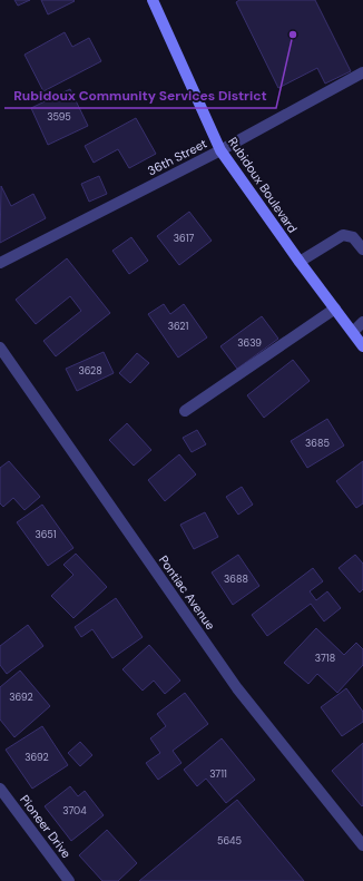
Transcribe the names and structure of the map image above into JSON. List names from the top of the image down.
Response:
{
  "streets": {
    "main road": ["Rubidoux Boulevard"],
    "street": ["36th Street", "Pontiac Avenue", "Pioneer Drive"]
  },
  "crossings": [
    ["36th Street", "Rubidoux Boulevard"]
  ],
  "places": ["Rubidoux Community Services District"],
  "house_numbers": [
    "3595",
    "3617",
    "3621",
    "3639",
    "3628",
    "3685",
    "3651",
    "3688",
    "3718",
    "3692",
    "3692",
    "3711",
    "3704",
    "5645"
  ]
}
